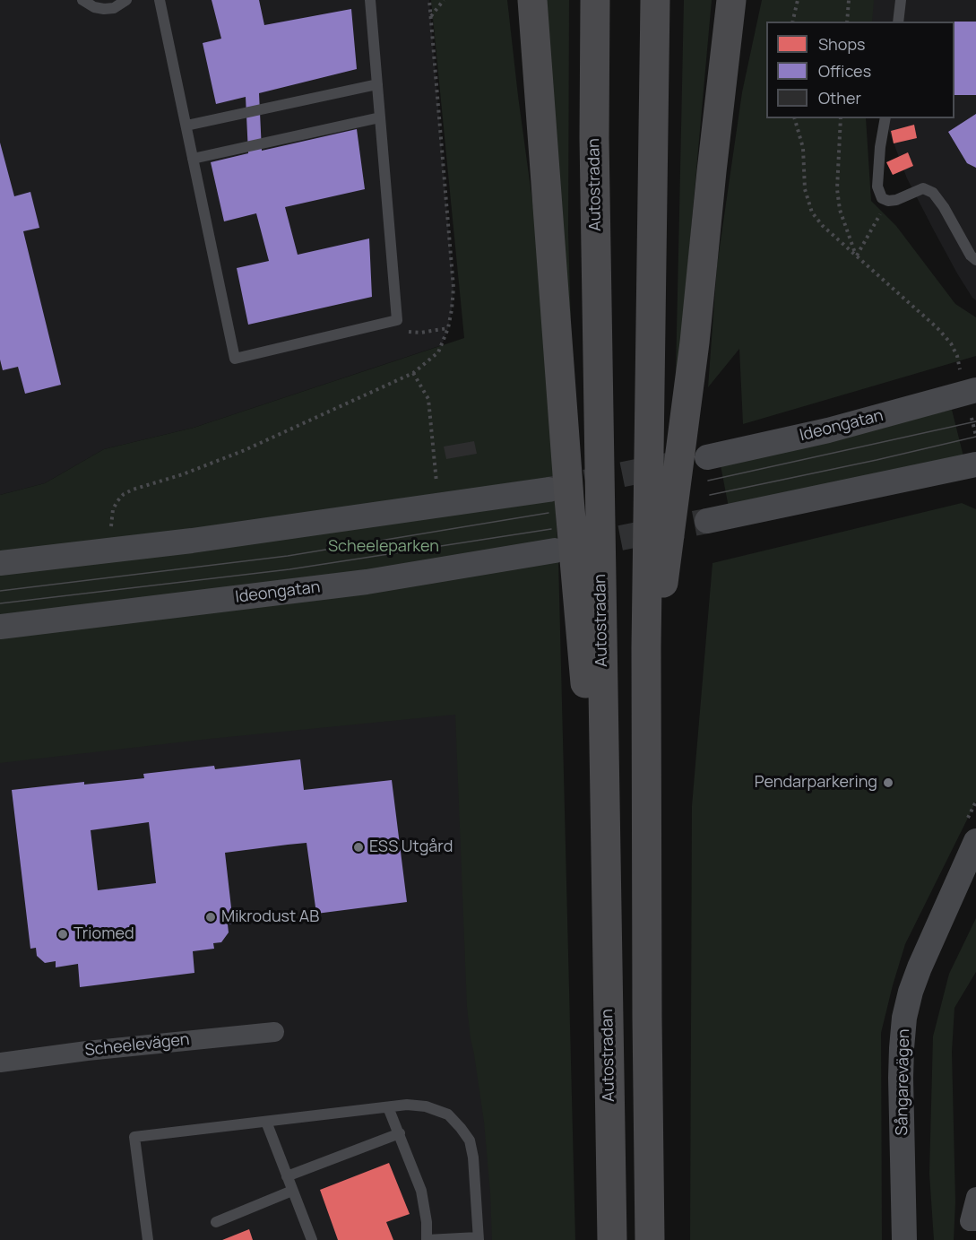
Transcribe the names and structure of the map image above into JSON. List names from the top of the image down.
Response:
{
  "streets": {
    "highway": ["Autostradan"],
    "street": ["Ideongatan", "Scheelevägen", "Sångarevägen"]
  },
  "parks": ["Scheeleparken"],
  "places": [
    "Pendarparkering",
    "ESS Utgård",
    "Mikrodust AB",
    "Triomed"
  ],
  "legend": ["Shops", "Offices", "Other"]
}
